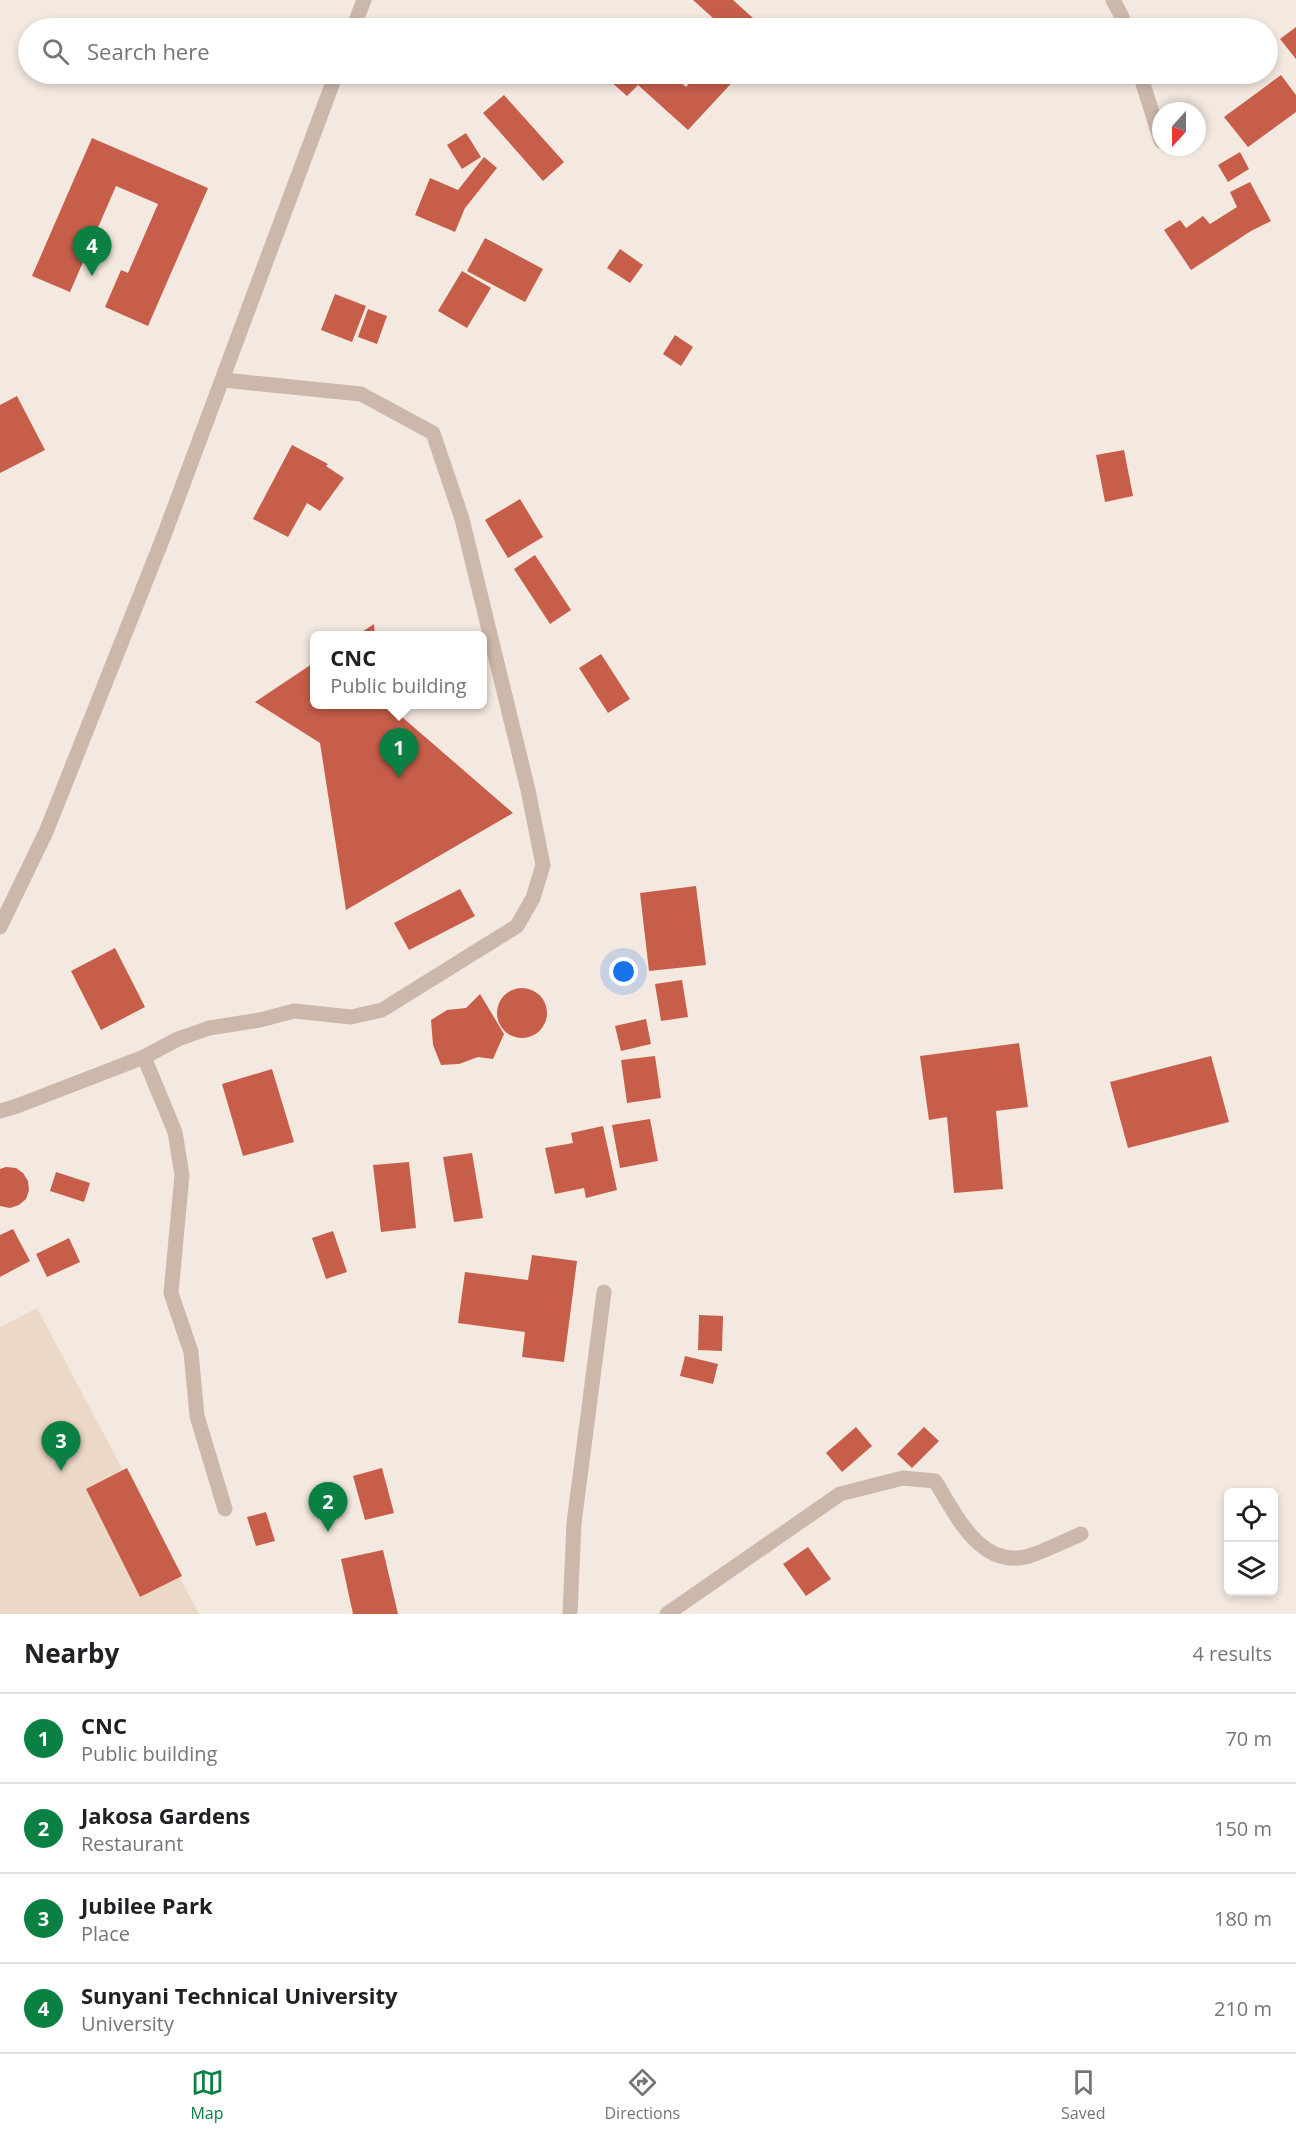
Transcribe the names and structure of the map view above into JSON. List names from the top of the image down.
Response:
{
  "north": "bottom",
  "page": {
    "search": "Search here",
    "pins": [
      "4",
      "1",
      "3",
      "2"
    ],
    "popup": ["CNC", "Public building"],
    "heading": ["Nearby", "4 results"],
    "list": [
      {
        "mark": "1",
        "name": "CNC",
        "note": "Public building",
        "value": "70 m"
      },
      {
        "mark": "2",
        "name": "Jakosa Gardens",
        "note": "Restaurant",
        "value": "150 m"
      },
      {
        "mark": "3",
        "name": "Jubilee Park",
        "note": "Place",
        "value": "180 m"
      },
      {
        "mark": "4",
        "name": "Sunyani Technical University",
        "note": "University",
        "value": "210 m"
      }
    ],
    "nav": ["Map", "Directions", "Saved"]
  }
}
